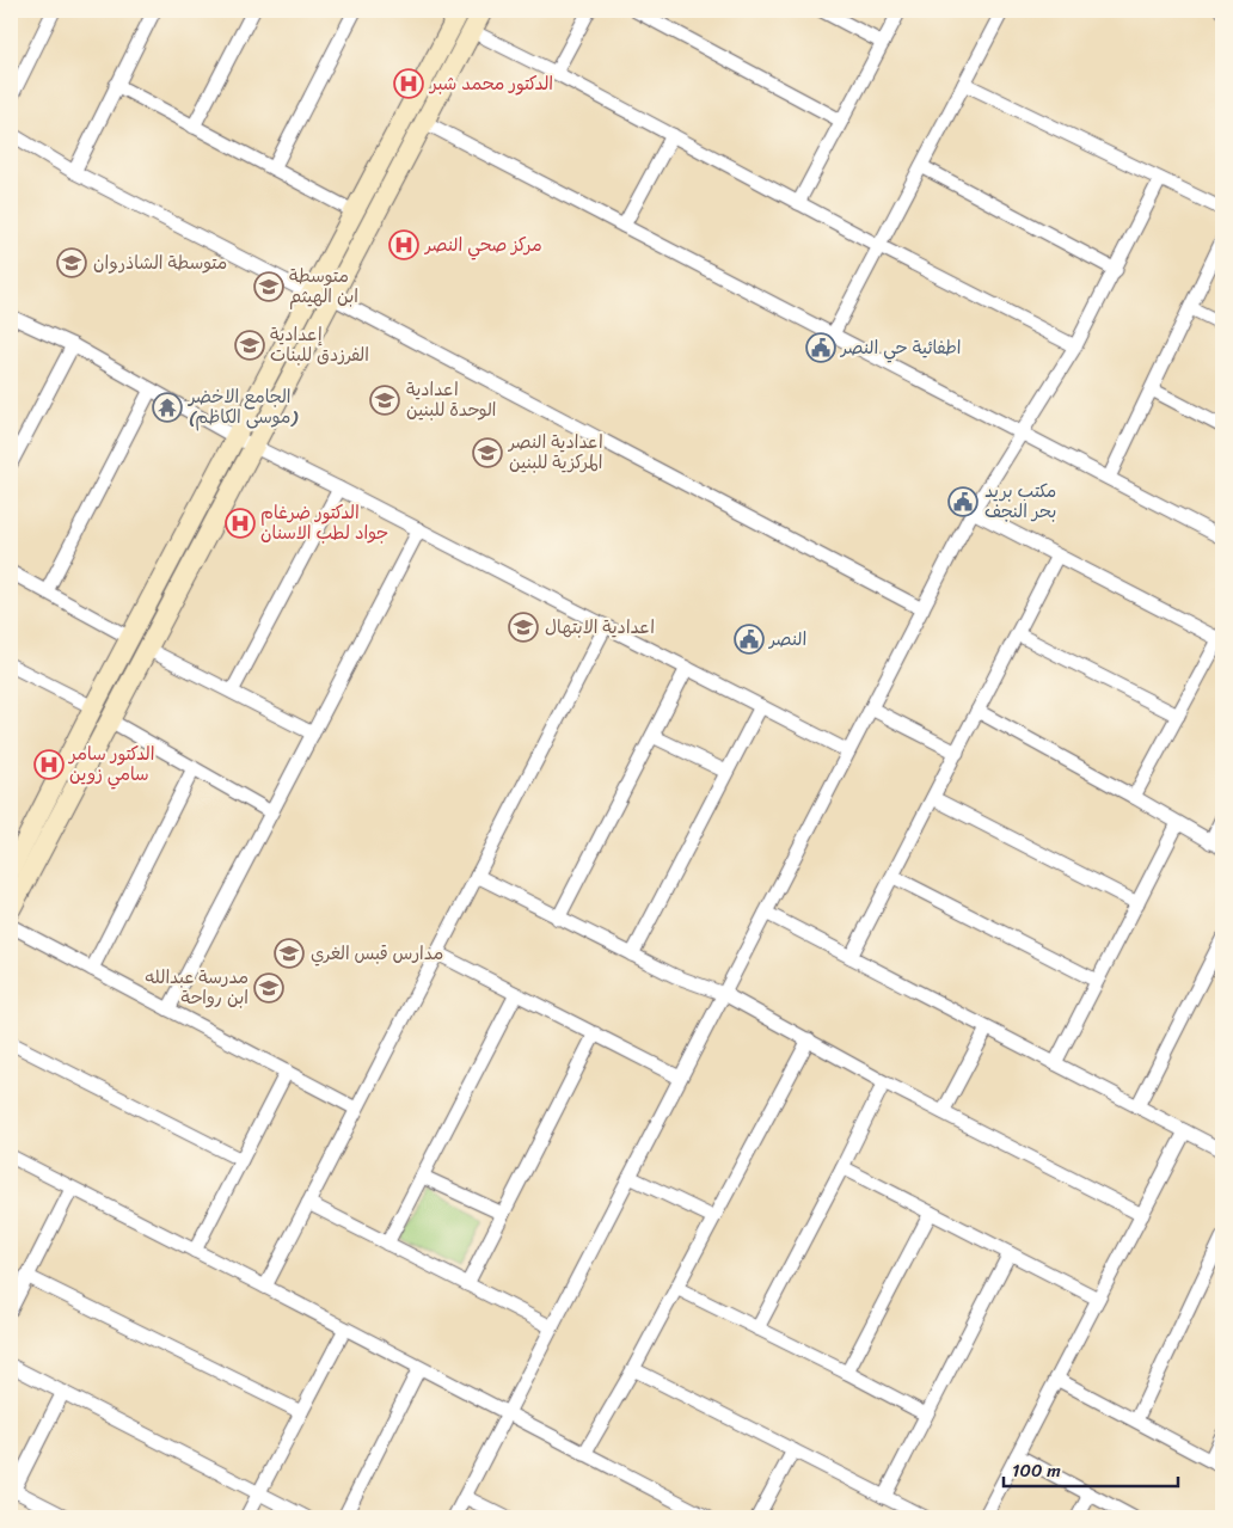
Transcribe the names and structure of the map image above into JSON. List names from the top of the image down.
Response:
{
  "places": {
    "hospital": [
      "الدكتور محمد شبر",
      "مركز صحي النصر",
      "الدكتور ضرغام جواد لطب الاسنان",
      "الدكتور سامر سامي زوين"
    ],
    "school or university": [
      "متوسطة الشاذروان",
      "متوسطة ابن الهيثم",
      "إعدادية الفرزدق للبنات",
      "اعدادية الوحدة للبنين",
      "اعدادية النصر المركزية للبنين",
      "اعدادية الابتهال",
      "مدارس قبس الغري",
      "مدرسة عبدالله ابن رواحة"
    ],
    "public building": ["اطفائية حي النصر", "مكتب بريد بحر النجف", "النصر"],
    "temple": ["الجامع الاخضر (موسى الكاظم)"]
  },
  "scale_bar": "100 m"
}
